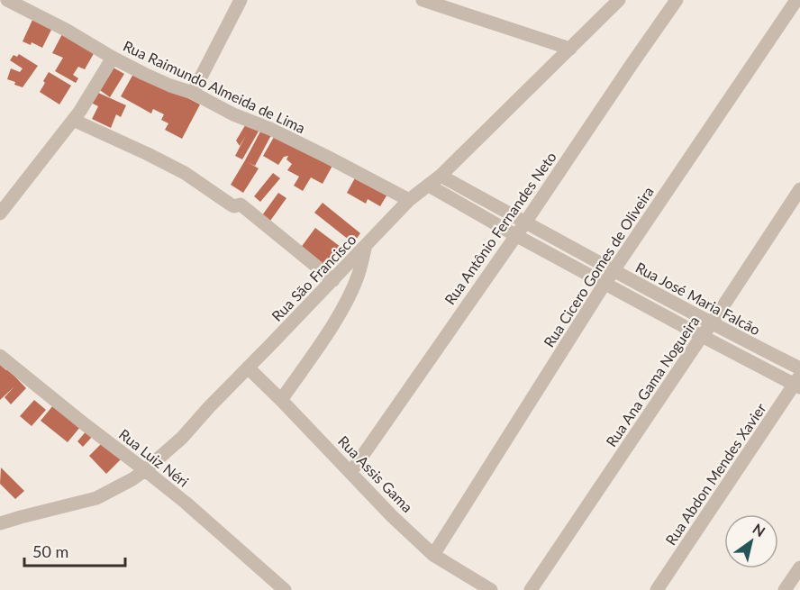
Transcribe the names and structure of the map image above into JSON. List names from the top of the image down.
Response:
{
  "streets": {
    "street": [
      "Rua Raimundo Almeida de Lima",
      "Rua Antônio Fernandes Neto",
      "Rua Cicero Gomes de Oliveira",
      "Rua São Francisco",
      "Rua José Maria Falcão",
      "Rua Ana Gama Nogueira",
      "Rua Luiz Néri",
      "Rua Assis Gama",
      "Rua Abdon Mendes Xavier"
    ]
  },
  "crossings": [
    ["Rua Raimundo Almeida de Lima", "Rua São Francisco"],
    ["Rua Antônio Fernandes Neto", "Rua José Maria Falcão"],
    ["Rua Antônio Fernandes Neto", "Rua Assis Gama"],
    ["Rua Cicero Gomes de Oliveira", "Rua José Maria Falcão"],
    ["Rua Cicero Gomes de Oliveira", "Rua Assis Gama"],
    ["Rua São Francisco", "Rua José Maria Falcão"],
    ["Rua São Francisco", "Rua Luiz Néri"],
    ["Rua São Francisco", "Rua Assis Gama"],
    ["Rua José Maria Falcão", "Rua Ana Gama Nogueira"]
  ],
  "scale_bar": "50 m",
  "north": "top right"
}
